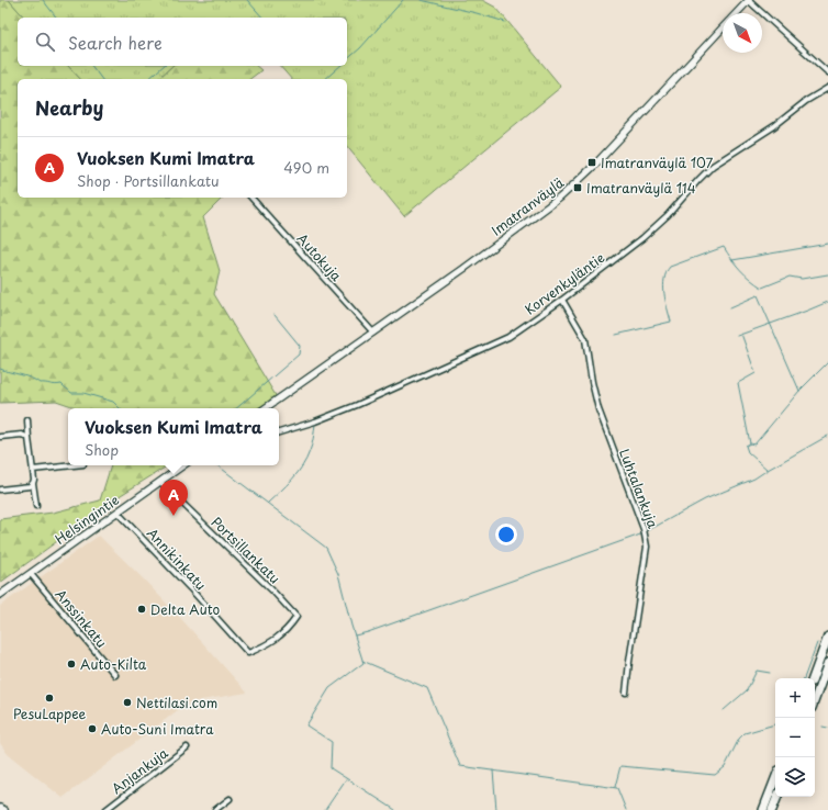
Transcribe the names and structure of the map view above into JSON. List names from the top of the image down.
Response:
{
  "streets": {
    "main road": ["Imatranväylä", "Helsingintie"],
    "street": [
      "Autokuja",
      "Korvenkyläntie",
      "Luhtalankuja",
      "Portsillankatu",
      "Annikinkatu",
      "Anssinkatu",
      "Anjankuja"
    ]
  },
  "crossings": [
    ["Imatranväylä", "Autokuja"],
    ["Korvenkyläntie", "Luhtalankuja"],
    ["Helsingintie", "Portsillankatu"],
    ["Helsingintie", "Annikinkatu"],
    ["Helsingintie", "Anssinkatu"],
    ["Portsillankatu", "Annikinkatu"]
  ],
  "places": {
    "transit": ["Imatranväylä 107", "Imatranväylä 114"],
    "other": [
      "Delta Auto",
      "Auto-Kilta",
      "PesuLappee",
      "Nettilasi.com",
      "Auto-Suni Imatra"
    ]
  },
  "north": "bottom right",
  "page": {
    "search": "Search here",
    "heading": "Nearby",
    "list": [
      {
        "mark": "A",
        "name": "Vuoksen Kumi Imatra",
        "note": "Shop · Portsillankatu",
        "value": "490 m"
      }
    ],
    "popup": ["Vuoksen Kumi Imatra", "Shop"],
    "pins": "A",
    "map_buttons": ["+", "−"]
  }
}
